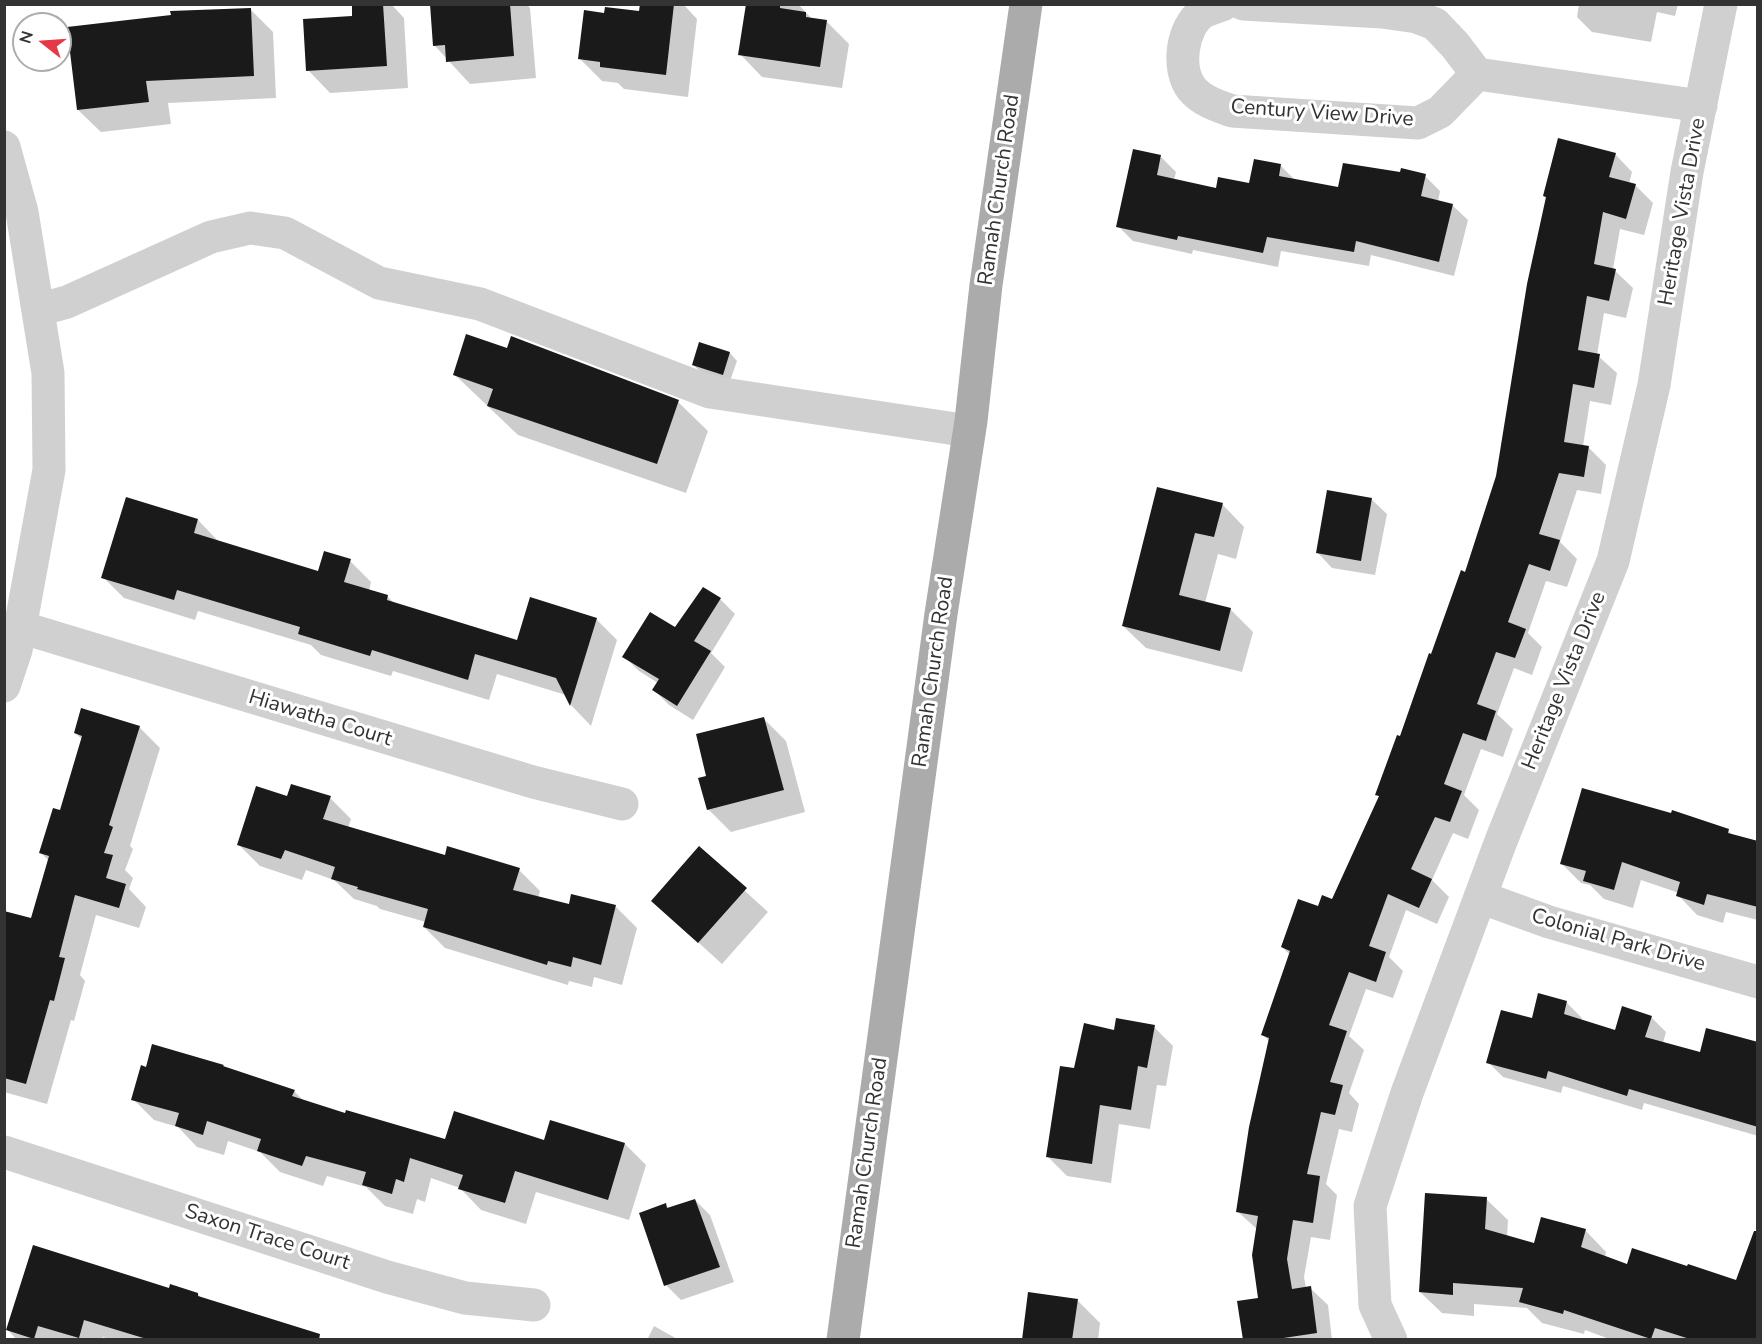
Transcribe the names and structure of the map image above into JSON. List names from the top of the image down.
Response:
{
  "streets": {
    "main road": ["Ramah Church Road"],
    "street": [
      "Century View Drive",
      "Heritage Vista Drive",
      "Hiawatha Court",
      "Colonial Park Drive",
      "Saxon Trace Court"
    ]
  },
  "crossings": [
    ["Heritage Vista Drive", "Colonial Park Drive"]
  ],
  "north": "left"
}
